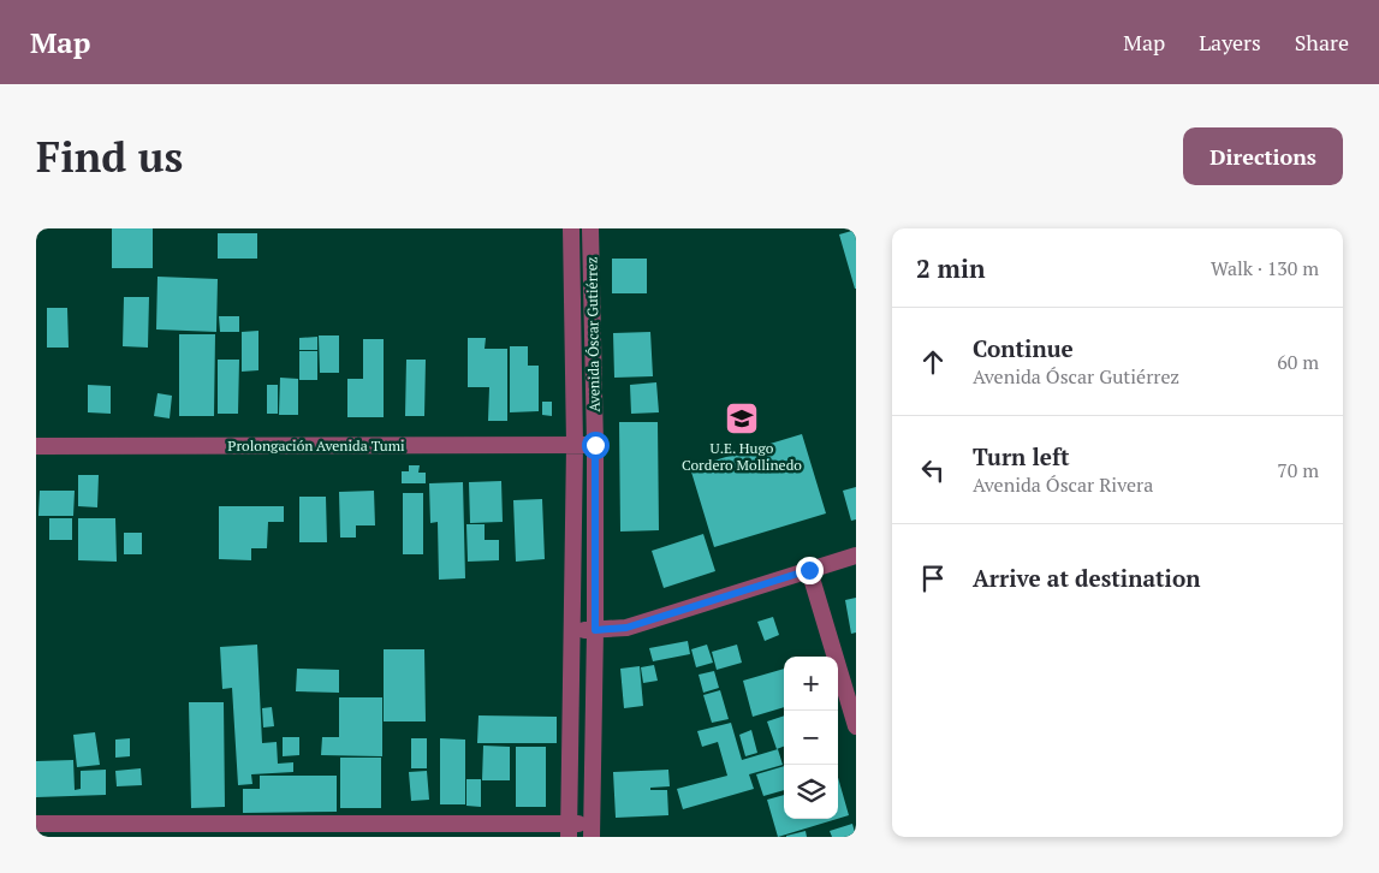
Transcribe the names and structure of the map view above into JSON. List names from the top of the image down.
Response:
{
  "streets": {
    "street": ["Avenida Óscar Gutiérrez", "Prolongación Avenida Tumi"]
  },
  "crossings": [
    ["Avenida Óscar Gutiérrez", "Prolongación Avenida Tumi"]
  ],
  "places": {
    "school or university": ["U.E. Hugo Cordero Mollinedo"]
  },
  "page": {
    "header": "Map",
    "nav": ["Map", "Layers", "Share"],
    "buttons": "Directions",
    "title": "Find us",
    "heading": ["2 min", "Walk · 130 m"],
    "list": [
      ["Continue", "Avenida Óscar Gutiérrez", "60 m"],
      ["Turn left", "Avenida Óscar Rivera", "70 m"],
      "Arrive at destination"
    ],
    "map_buttons": ["+", "−"]
  }
}
